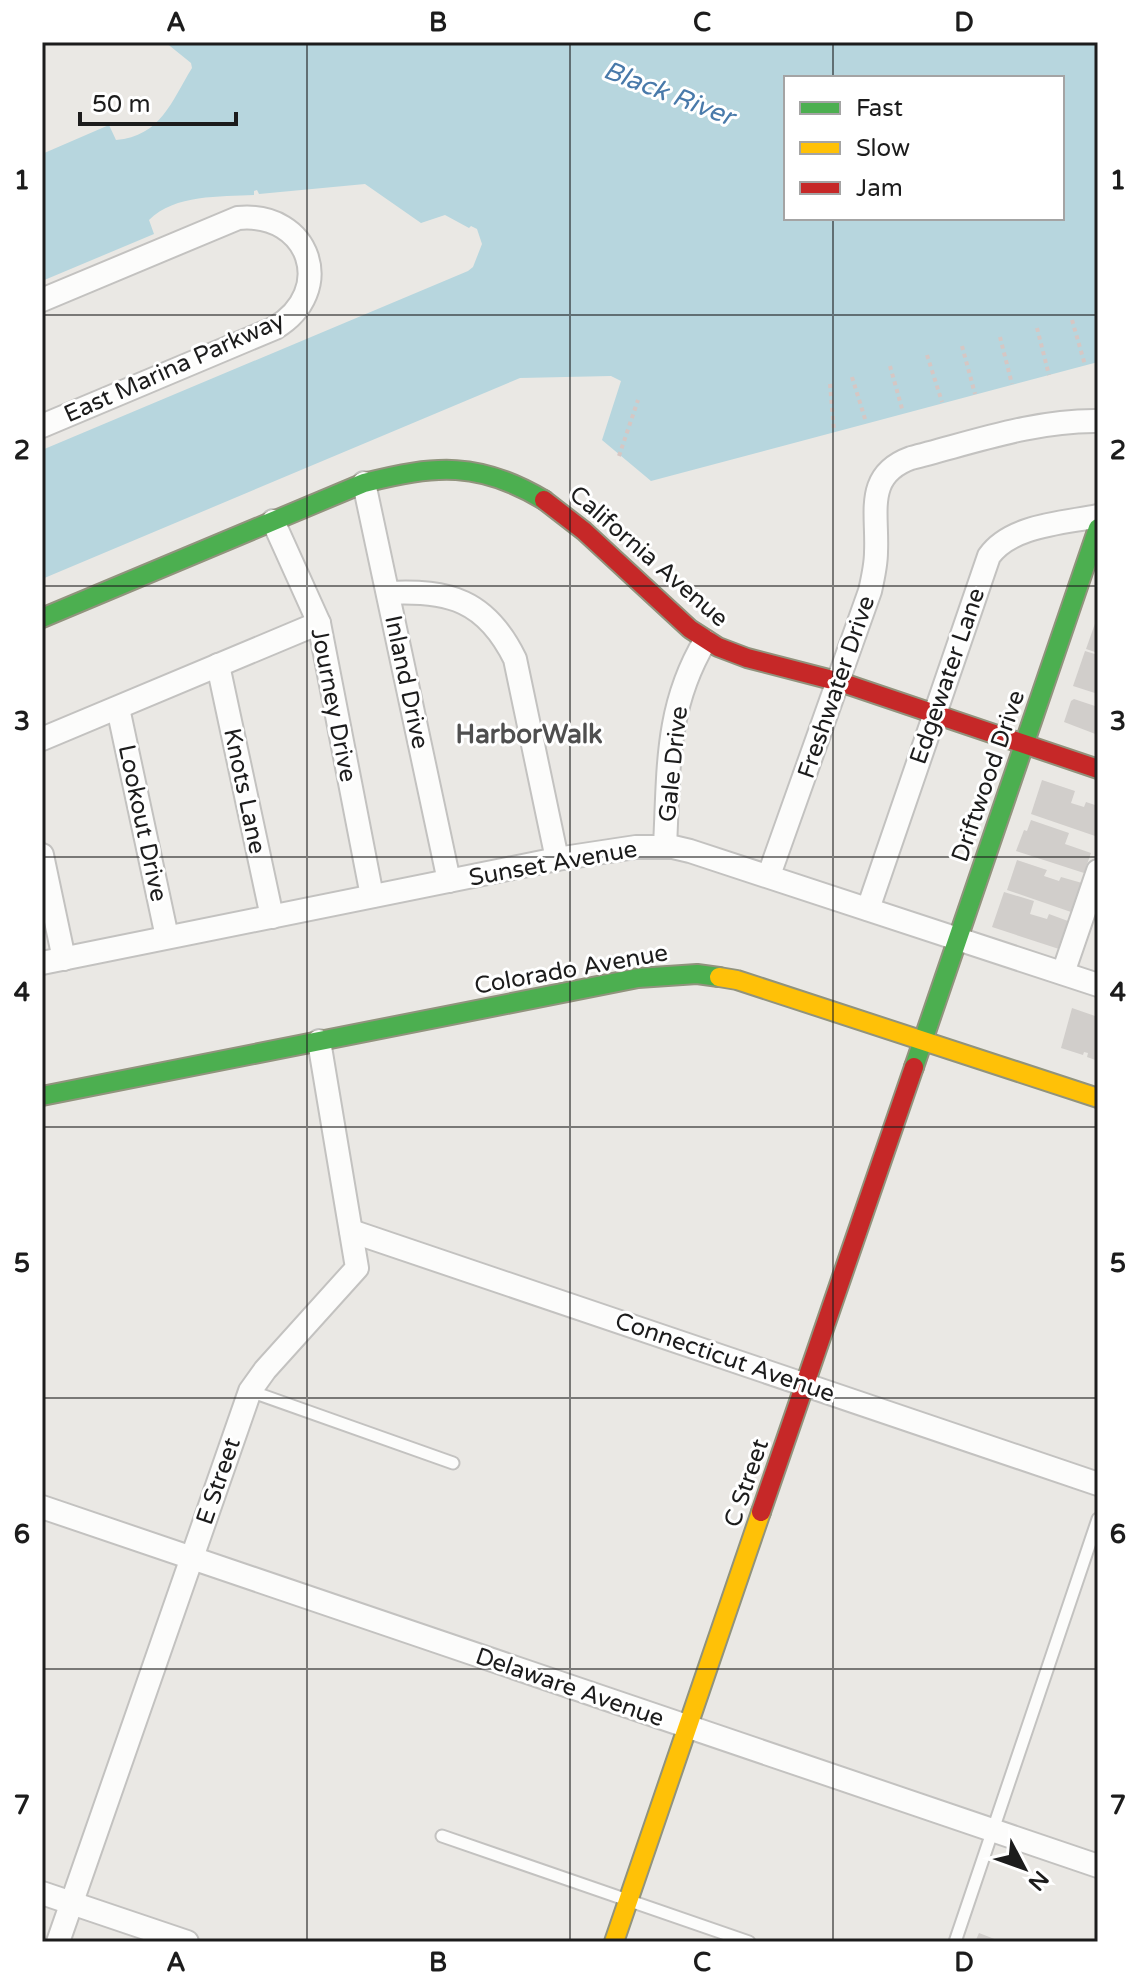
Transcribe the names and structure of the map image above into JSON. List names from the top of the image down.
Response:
{
  "streets": {
    "street": [
      "East Marina Parkway",
      "California Avenue",
      "Edgewater Lane",
      "Inland Drive",
      "Freshwater Drive",
      "Journey Drive",
      "Gale Drive",
      "Driftwood Drive",
      "Knots Lane",
      "Lookout Drive",
      "Sunset Avenue",
      "Colorado Avenue",
      "Connecticut Avenue",
      "E Street",
      "C Street",
      "Delaware Avenue"
    ]
  },
  "crossings": [
    ["California Avenue", "Edgewater Lane"],
    ["California Avenue", "Inland Drive"],
    ["California Avenue", "Freshwater Drive"],
    ["California Avenue", "Journey Drive"],
    ["California Avenue", "Gale Drive"],
    ["California Avenue", "Driftwood Drive"],
    ["Edgewater Lane", "Sunset Avenue"],
    ["Inland Drive", "Sunset Avenue"],
    ["Freshwater Drive", "Sunset Avenue"],
    ["Journey Drive", "Sunset Avenue"],
    ["Gale Drive", "Sunset Avenue"],
    ["Driftwood Drive", "Sunset Avenue"],
    ["Driftwood Drive", "Colorado Avenue"],
    ["Driftwood Drive", "C Street"],
    ["Knots Lane", "Sunset Avenue"],
    ["Lookout Drive", "Sunset Avenue"],
    ["Colorado Avenue", "E Street"],
    ["Colorado Avenue", "C Street"],
    ["Connecticut Avenue", "E Street"],
    ["Connecticut Avenue", "C Street"],
    ["E Street", "Delaware Avenue"],
    ["C Street", "Delaware Avenue"]
  ],
  "districts": ["HarborWalk"],
  "water": ["Black River"],
  "legend": ["Fast", "Slow", "Jam"],
  "scale_bar": "50 m",
  "north": "bottom right",
  "grid": {
    "columns": [
      "A",
      "B",
      "C",
      "D"
    ],
    "rows": [
      "1",
      "2",
      "3",
      "4",
      "5",
      "6",
      "7"
    ]
  }
}
